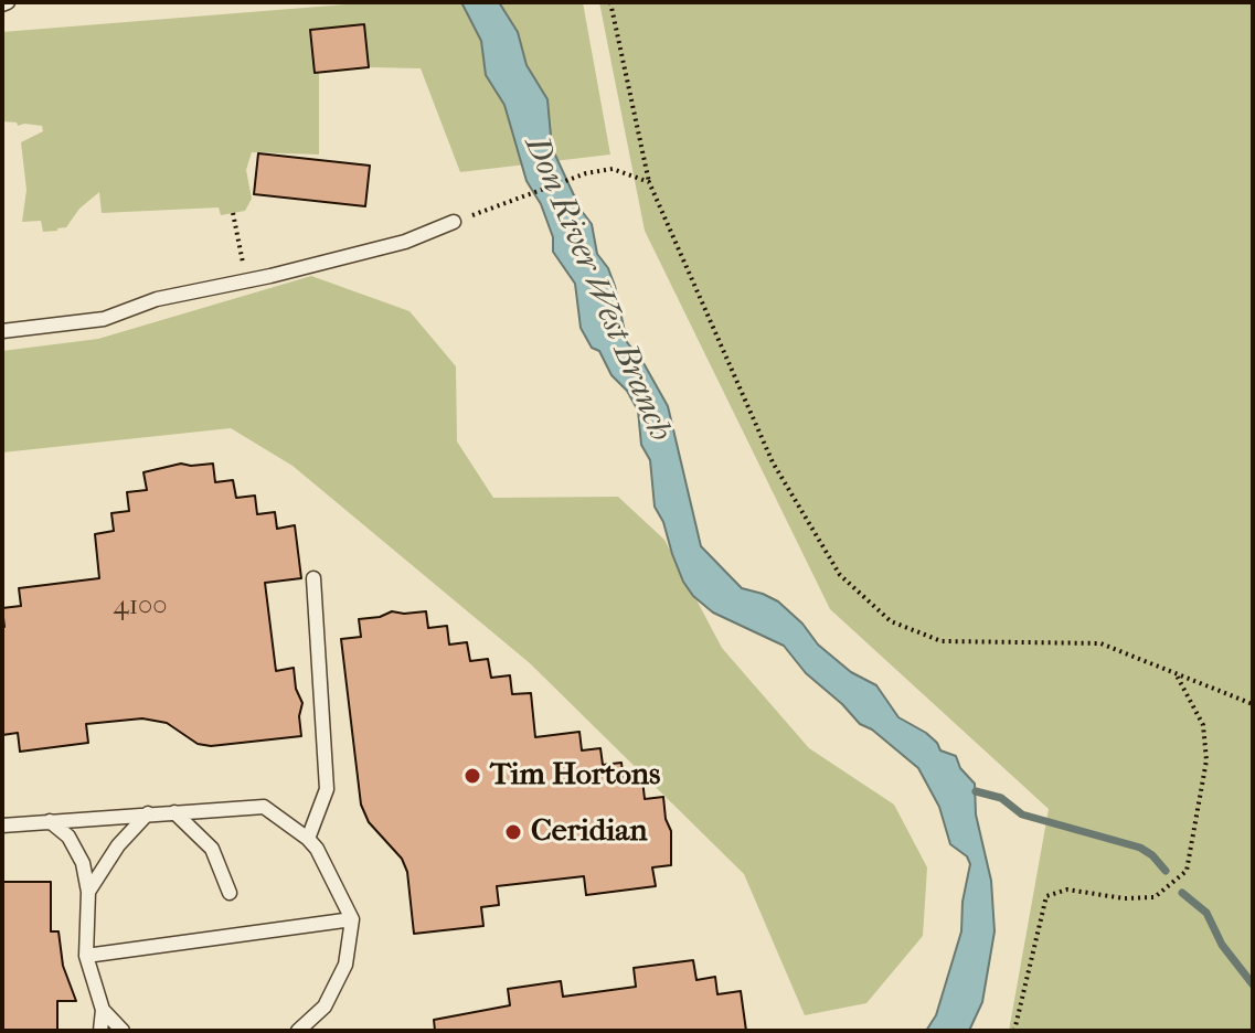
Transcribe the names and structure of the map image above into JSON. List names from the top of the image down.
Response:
{
  "water": ["Don River West Branch"],
  "places": ["Tim Hortons", "Ceridian"],
  "house_numbers": ["4100"]
}
